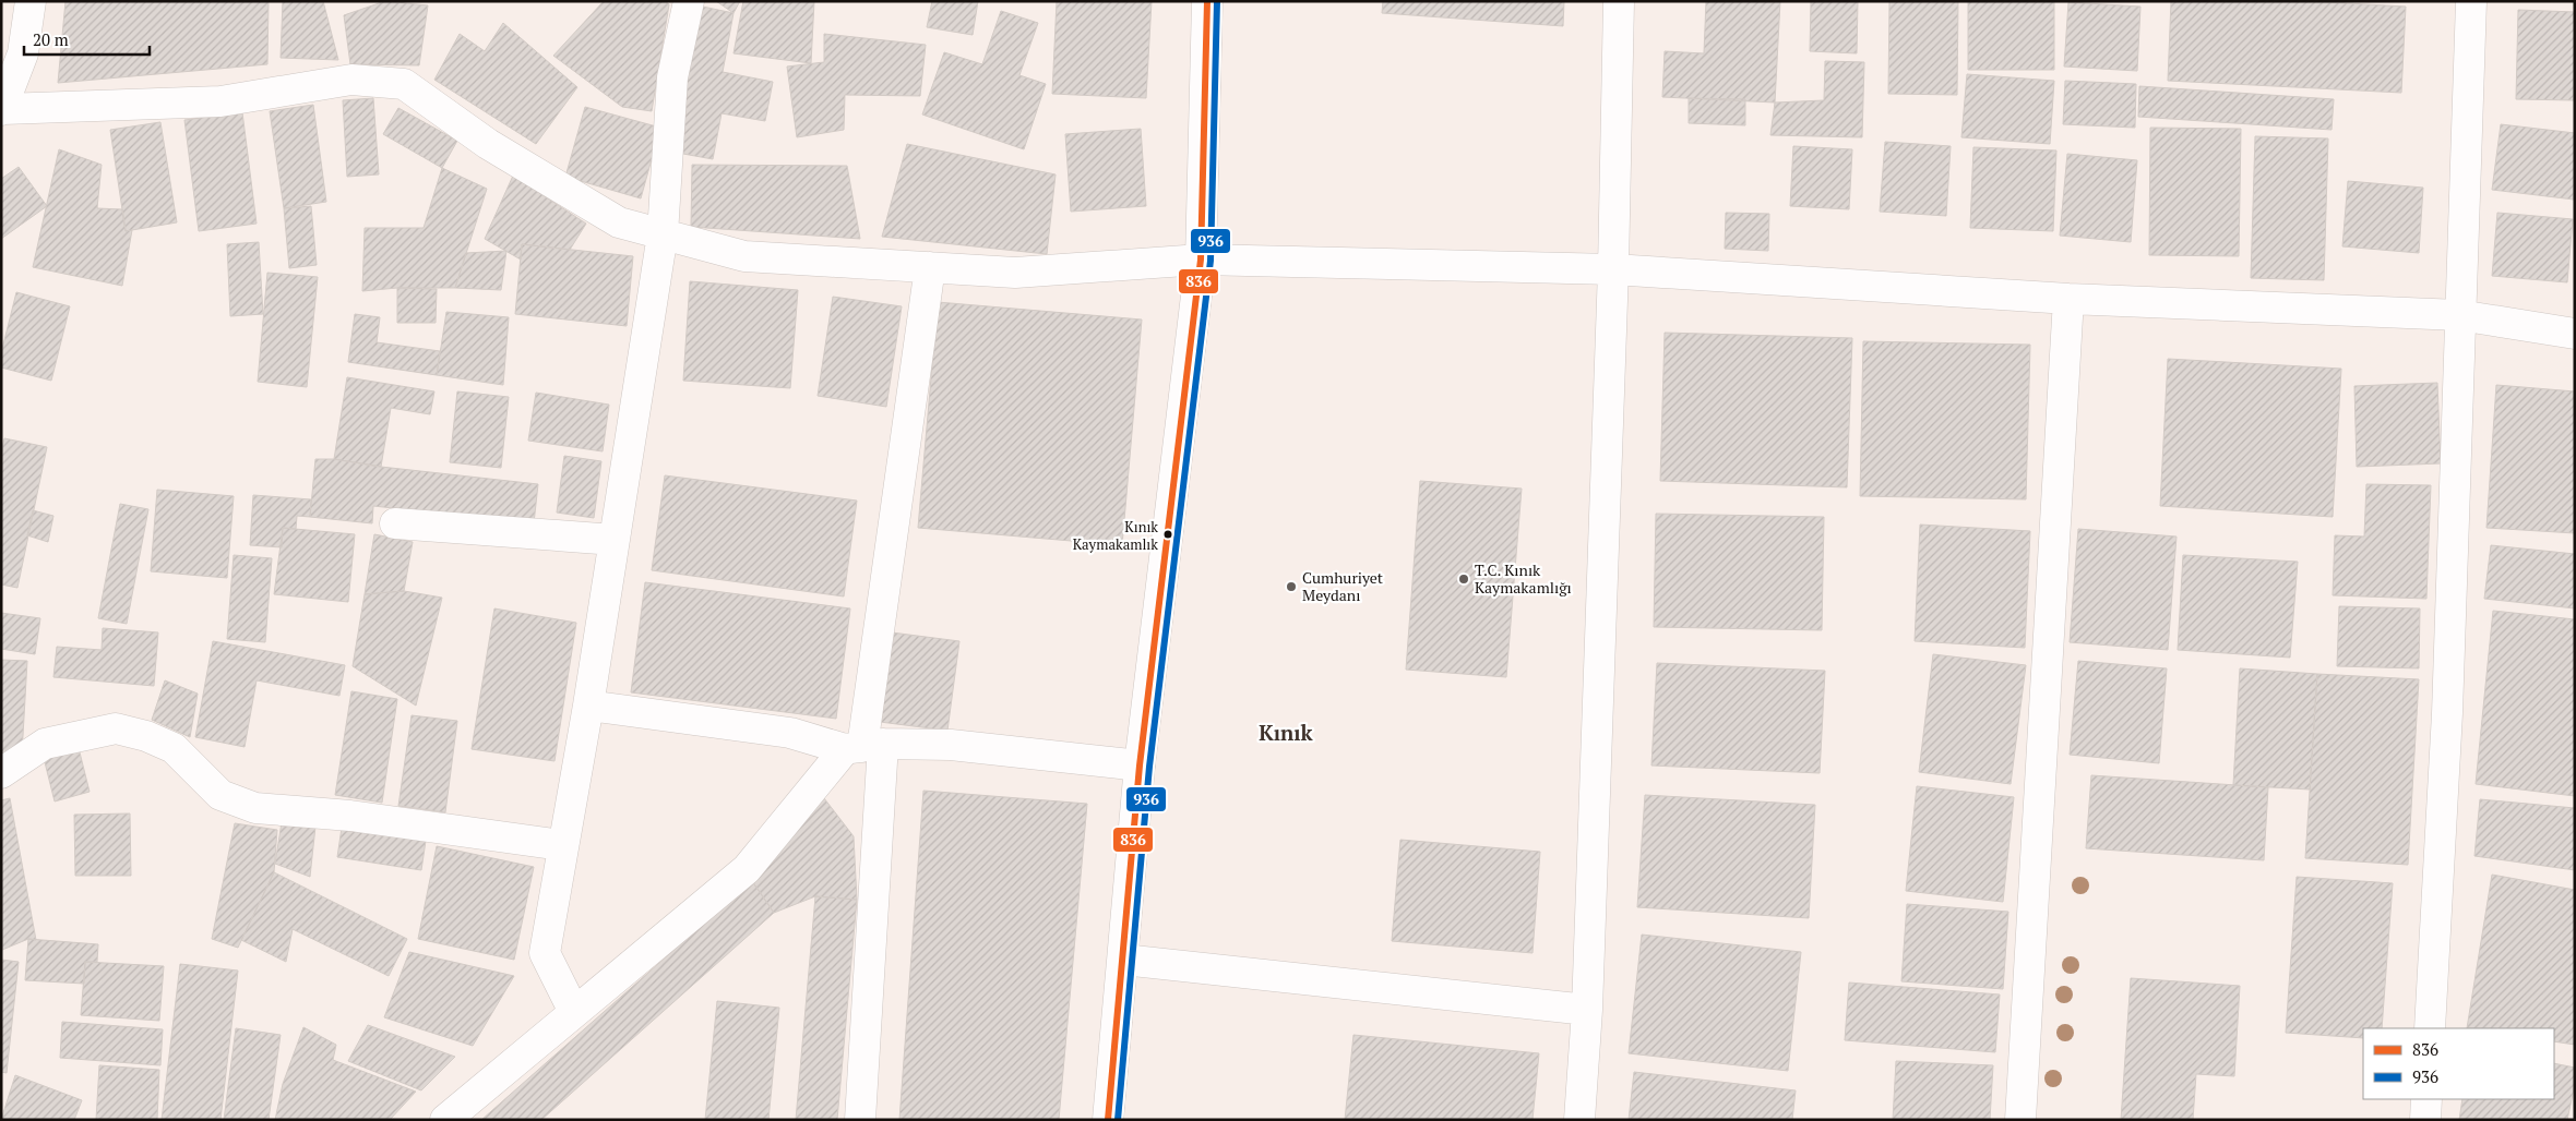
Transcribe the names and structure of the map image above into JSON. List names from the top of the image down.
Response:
{
  "districts": ["Kınık"],
  "places": ["Kınık Kaymakamlık", "T.C. Kınık Kaymakamlığı", "Cumhuriyet Meydanı"],
  "lines": ["transit line 836", "transit line 936"],
  "legend": ["836", "936"],
  "scale_bar": "20 m"
}
